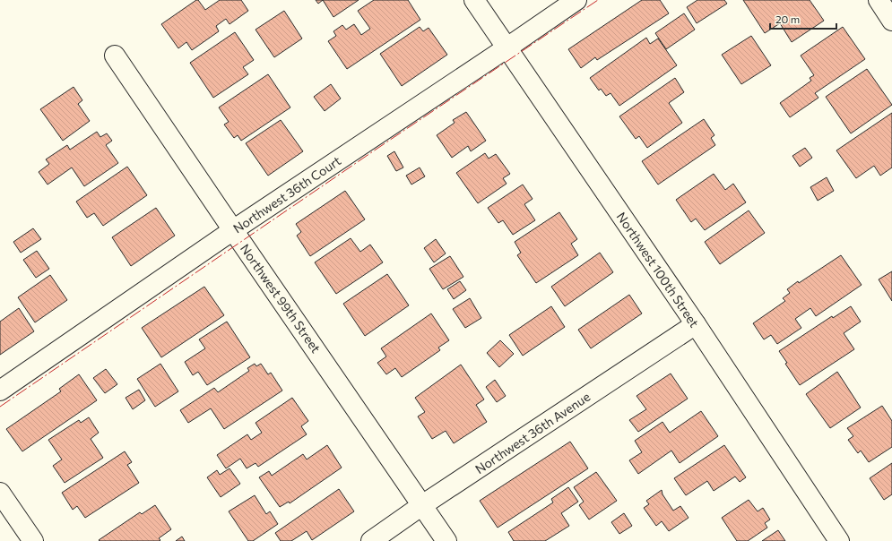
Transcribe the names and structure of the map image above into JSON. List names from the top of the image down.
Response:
{
  "streets": {
    "street": [
      "Northwest 36th Court",
      "Northwest 100th Street",
      "Northwest 99th Street",
      "Northwest 36th Avenue"
    ]
  },
  "crossings": [
    ["Northwest 36th Court", "Northwest 100th Street"],
    ["Northwest 36th Court", "Northwest 99th Street"],
    ["Northwest 100th Street", "Northwest 36th Avenue"],
    ["Northwest 99th Street", "Northwest 36th Avenue"]
  ],
  "scale_bar": "20 m"
}
